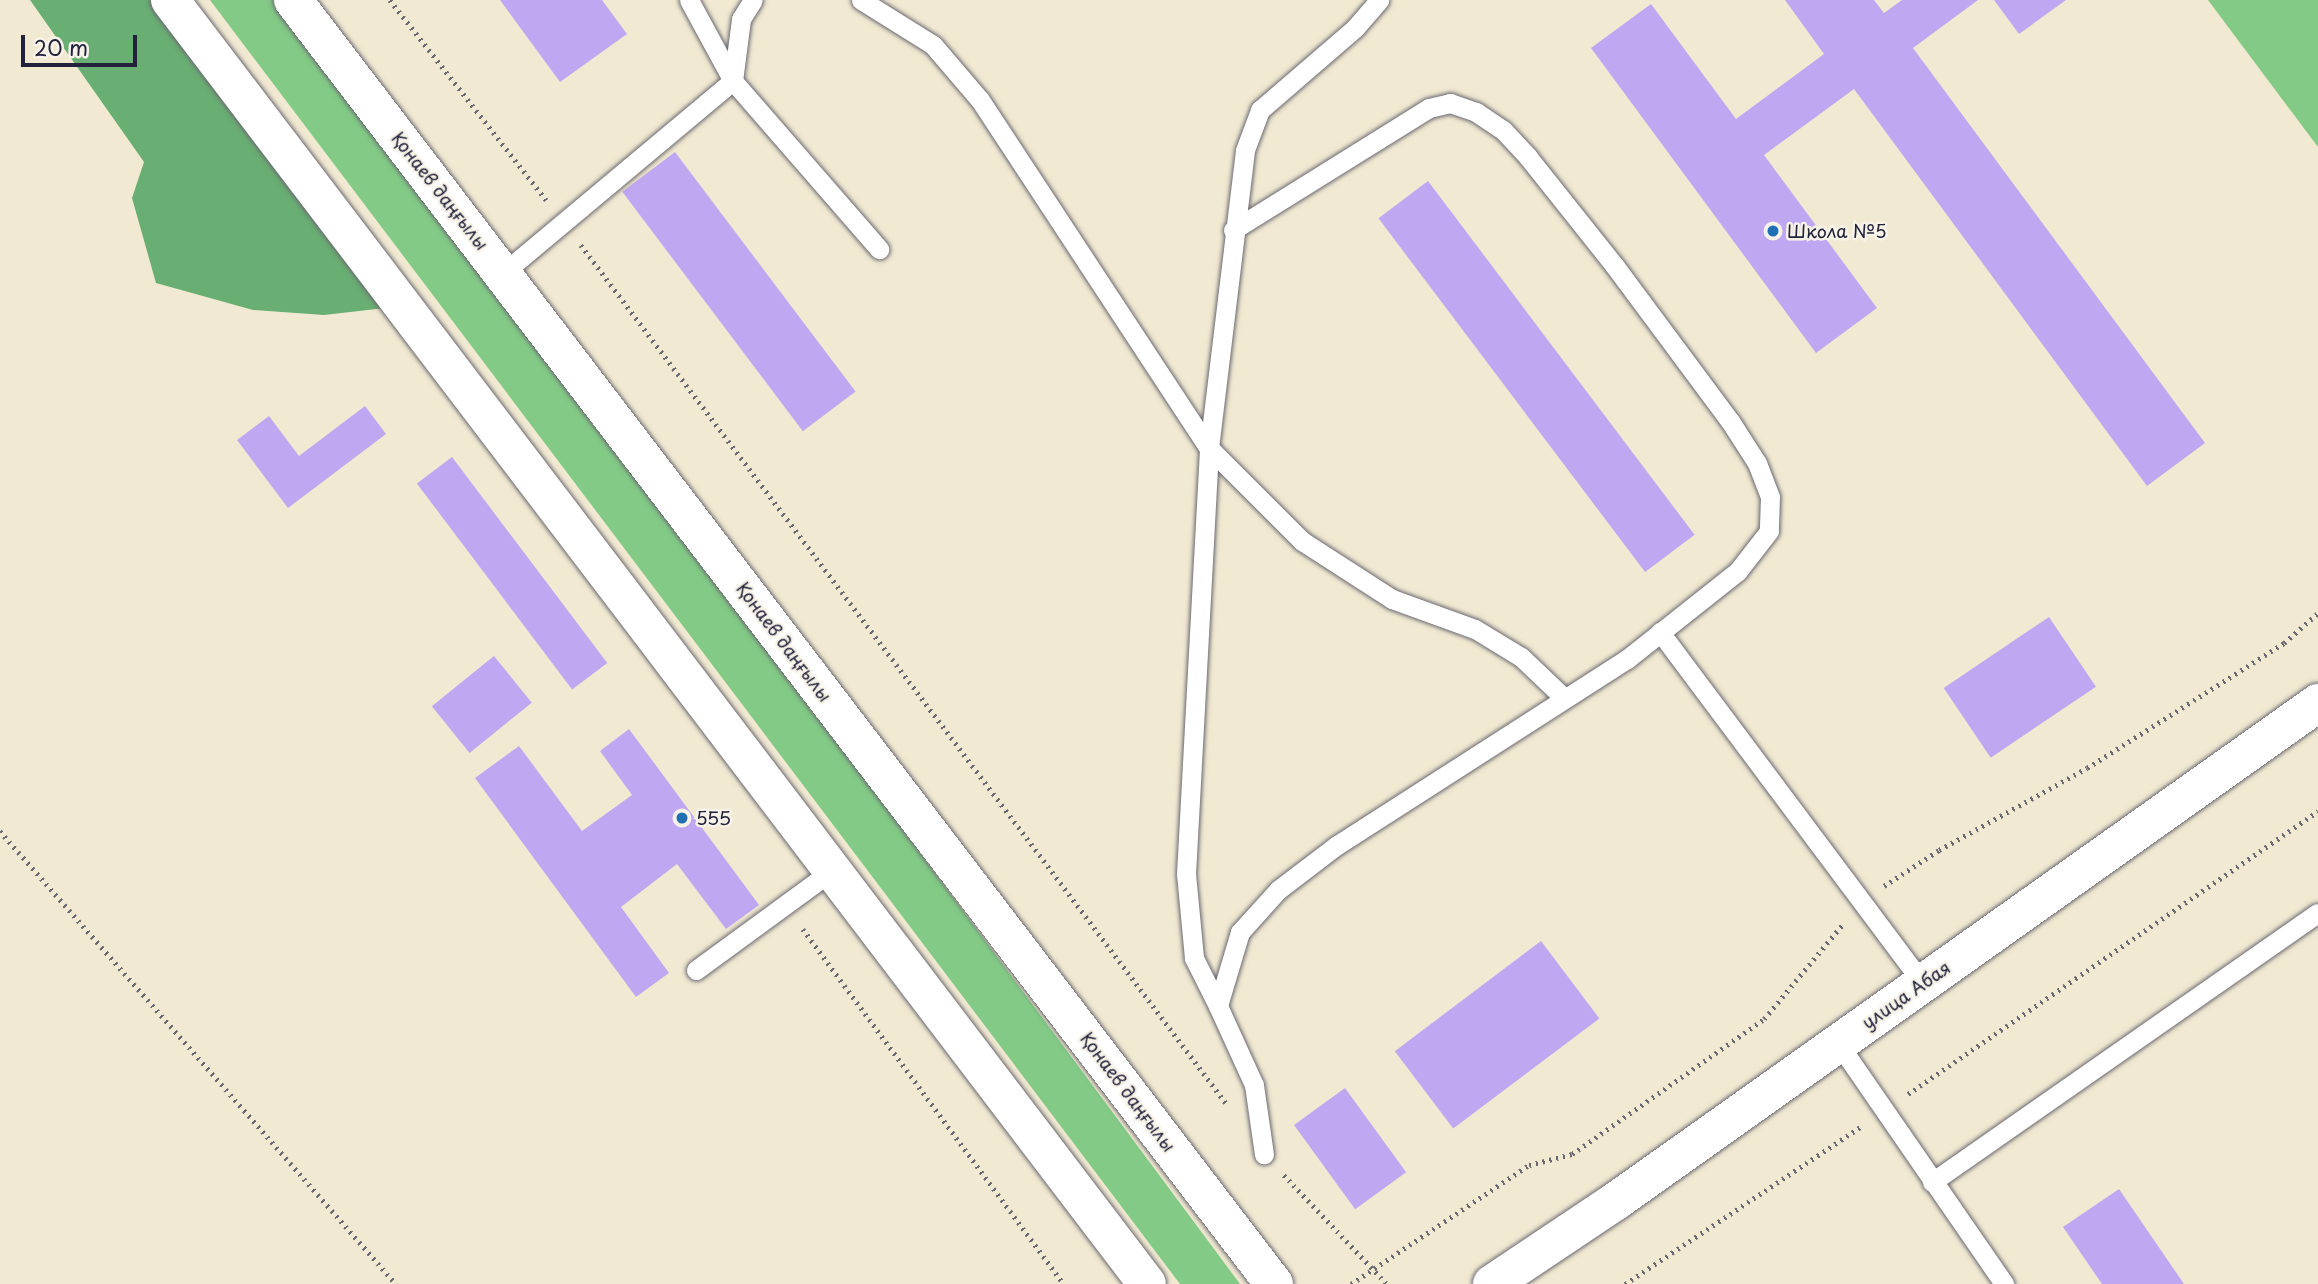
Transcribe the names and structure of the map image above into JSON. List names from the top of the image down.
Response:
{
  "streets": {
    "main road": ["Қонаев даңғылы", "улица Абая"]
  },
  "places": ["Школа №5", "555"],
  "scale_bar": "20 m"
}
